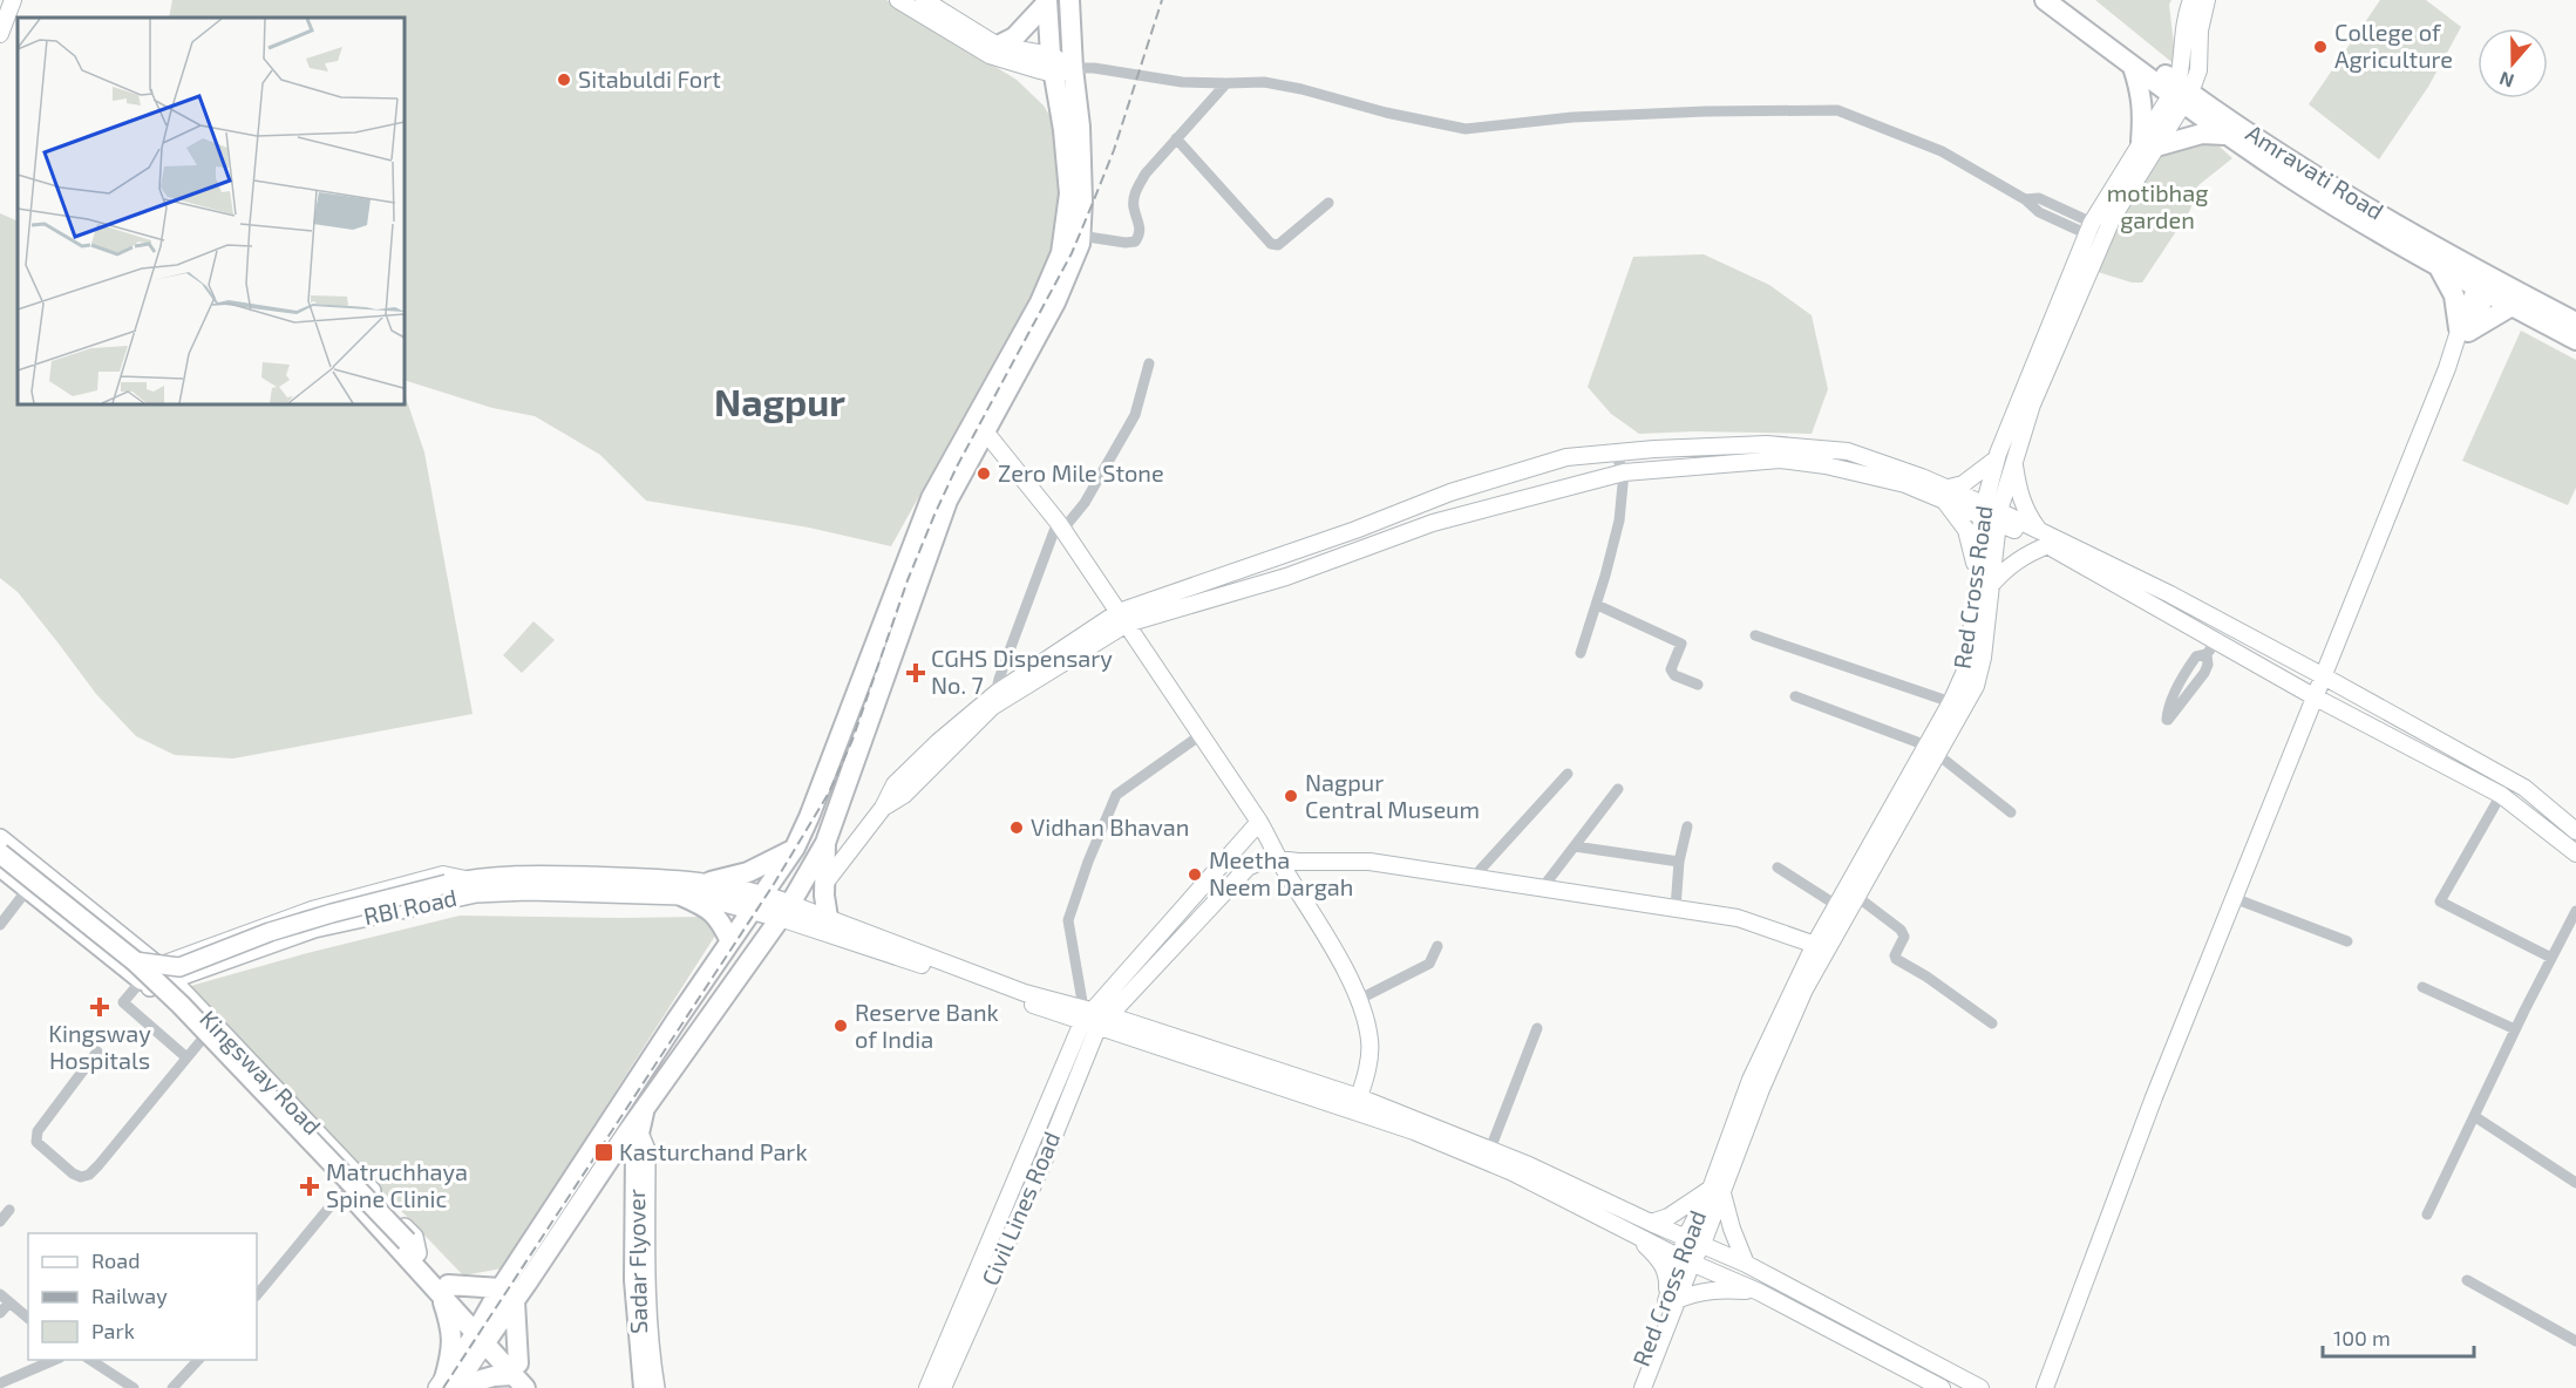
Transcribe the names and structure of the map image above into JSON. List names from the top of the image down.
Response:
{
  "streets": {
    "highway": ["Amravati Road", "Kingsway Road", "Sadar Flyover"],
    "main road": ["RBI Road"],
    "street": ["Red Cross Road", "Civil Lines Road"]
  },
  "crossings": [
    ["Amravati Road", "Red Cross Road"],
    ["RBI Road", "Kingsway Road"]
  ],
  "districts": ["Nagpur"],
  "parks": ["motibhag garden"],
  "places": {
    "other": [
      "College of Agriculture",
      "Sitabuldi Fort",
      "Zero Mile Stone",
      "Nagpur Central Museum",
      "Vidhan Bhavan",
      "Meetha Neem Dargah",
      "Reserve Bank of India"
    ],
    "health": ["CGHS Dispensary No. 7", "Kingsway Hospitals", "Matruchhaya Spine Clinic"],
    "transit": ["Kasturchand Park"]
  },
  "legend": ["Road", "Railway", "Park"],
  "scale_bar": "100 m",
  "north": "bottom"
}
